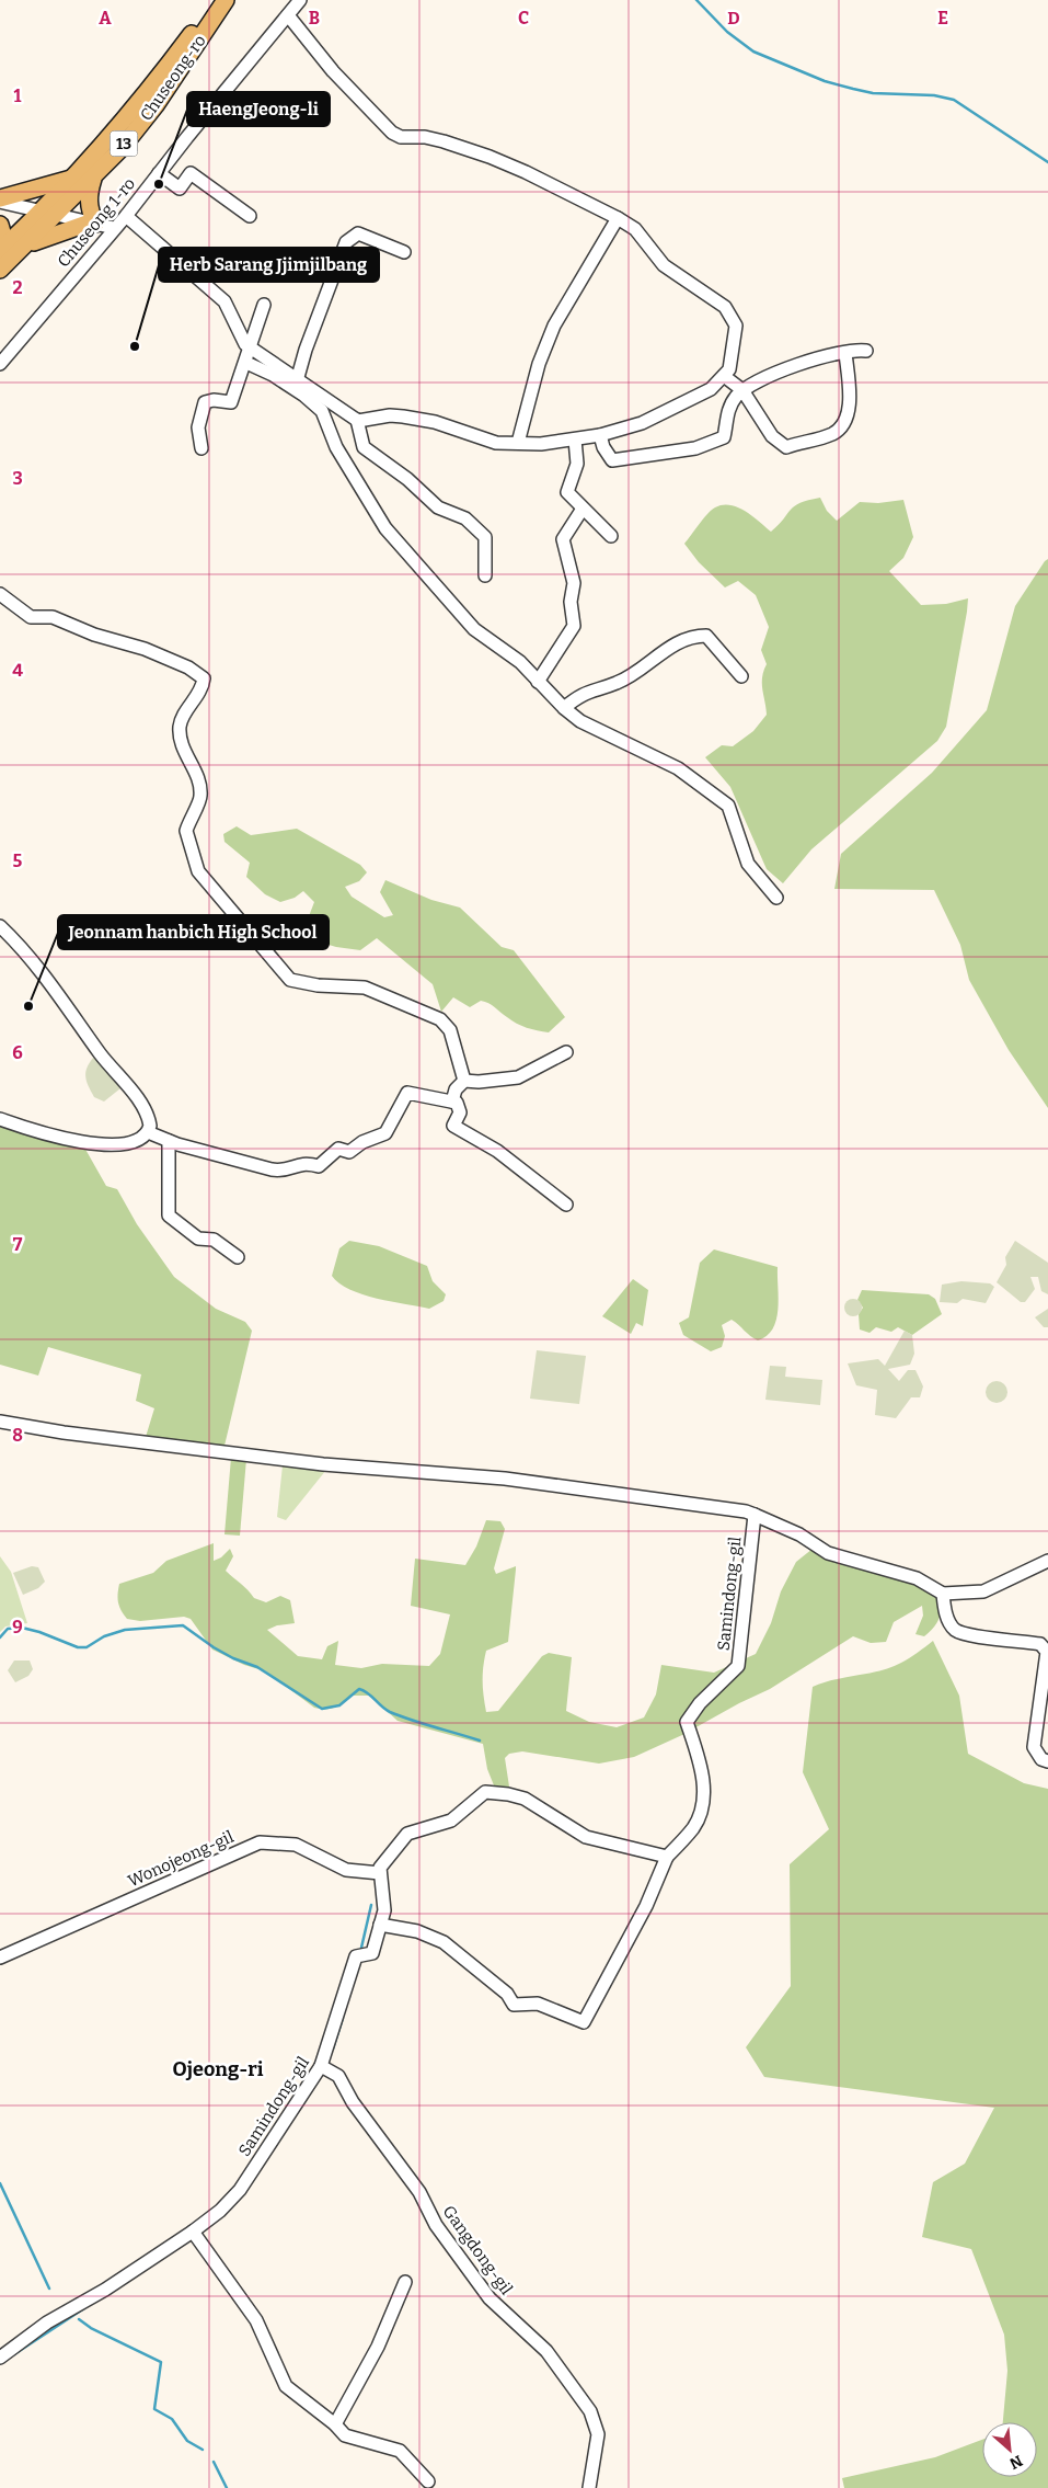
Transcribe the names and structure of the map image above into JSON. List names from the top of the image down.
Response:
{
  "streets": {
    "main road": ["Chuseong-ro", "13"],
    "street": [
      "Chuseong 1-ro",
      "Samindong-gil",
      "Wonojeong-gil",
      "Gangdong-gil"
    ]
  },
  "crossings": [
    ["Samindong-gil", "Wonojeong-gil"],
    ["Samindong-gil", "Gangdong-gil"]
  ],
  "districts": ["Ojeong-ri"],
  "places": ["HaengJeong-li", "Herb Sarang Jjimjilbang", "Jeonnam hanbich High School"],
  "north": "bottom right",
  "grid": {
    "columns": [
      "A",
      "B",
      "C",
      "D",
      "E"
    ],
    "rows": [
      "1",
      "2",
      "3",
      "4",
      "5",
      "6",
      "7",
      "8",
      "9"
    ]
  }
}
